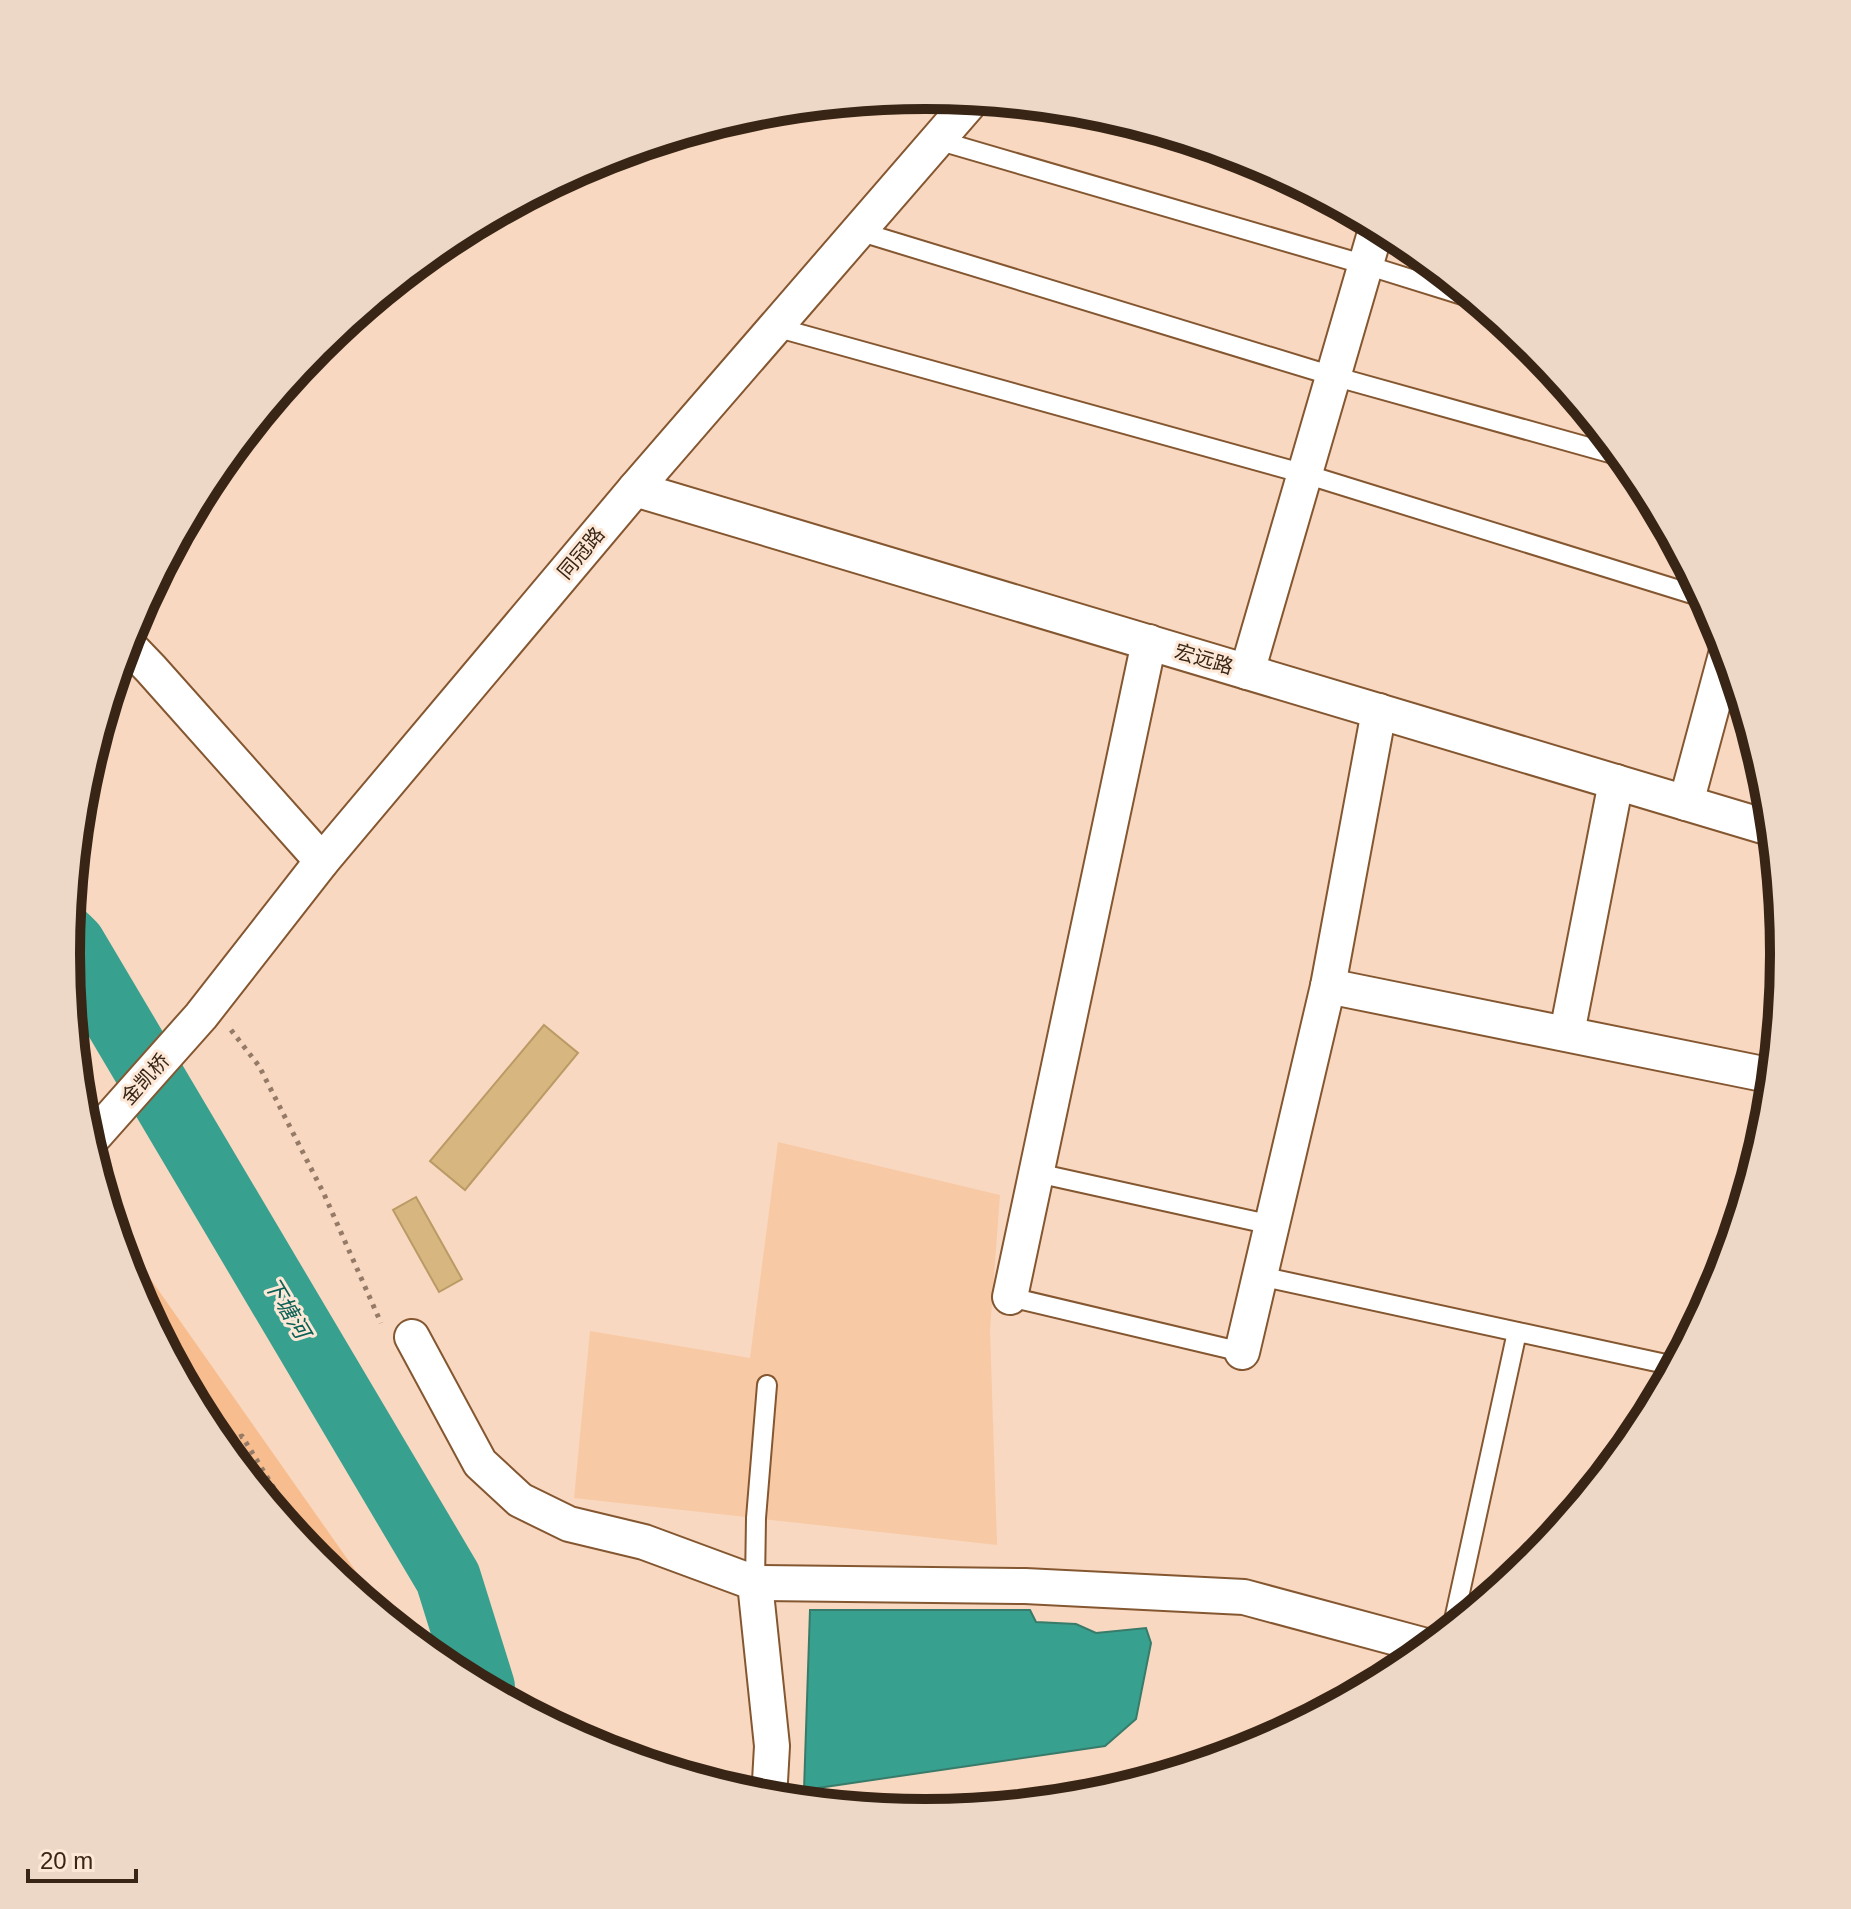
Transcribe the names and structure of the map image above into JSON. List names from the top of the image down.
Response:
{
  "streets": {
    "street": ["同冠路", "宏远路", "金凯桥"]
  },
  "crossings": [
    ["同冠路", "宏远路"],
    ["同冠路", "金凯桥"]
  ],
  "water": ["下塘河"],
  "scale_bar": "20 m"
}
